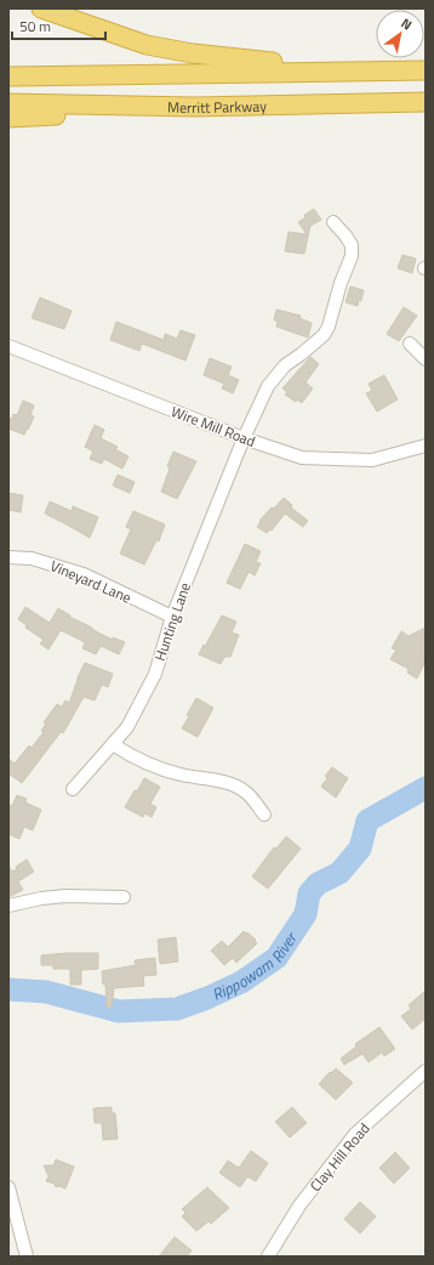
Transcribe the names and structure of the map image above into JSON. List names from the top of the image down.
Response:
{
  "streets": {
    "highway": ["Merritt Parkway"],
    "street": [
      "Wire Mill Road",
      "Vineyard Lane",
      "Hunting Lane",
      "Clay Hill Road"
    ]
  },
  "crossings": [
    ["Wire Mill Road", "Hunting Lane"],
    ["Vineyard Lane", "Hunting Lane"]
  ],
  "water": ["Rippowam River"],
  "scale_bar": "50 m",
  "north": "top right"
}
